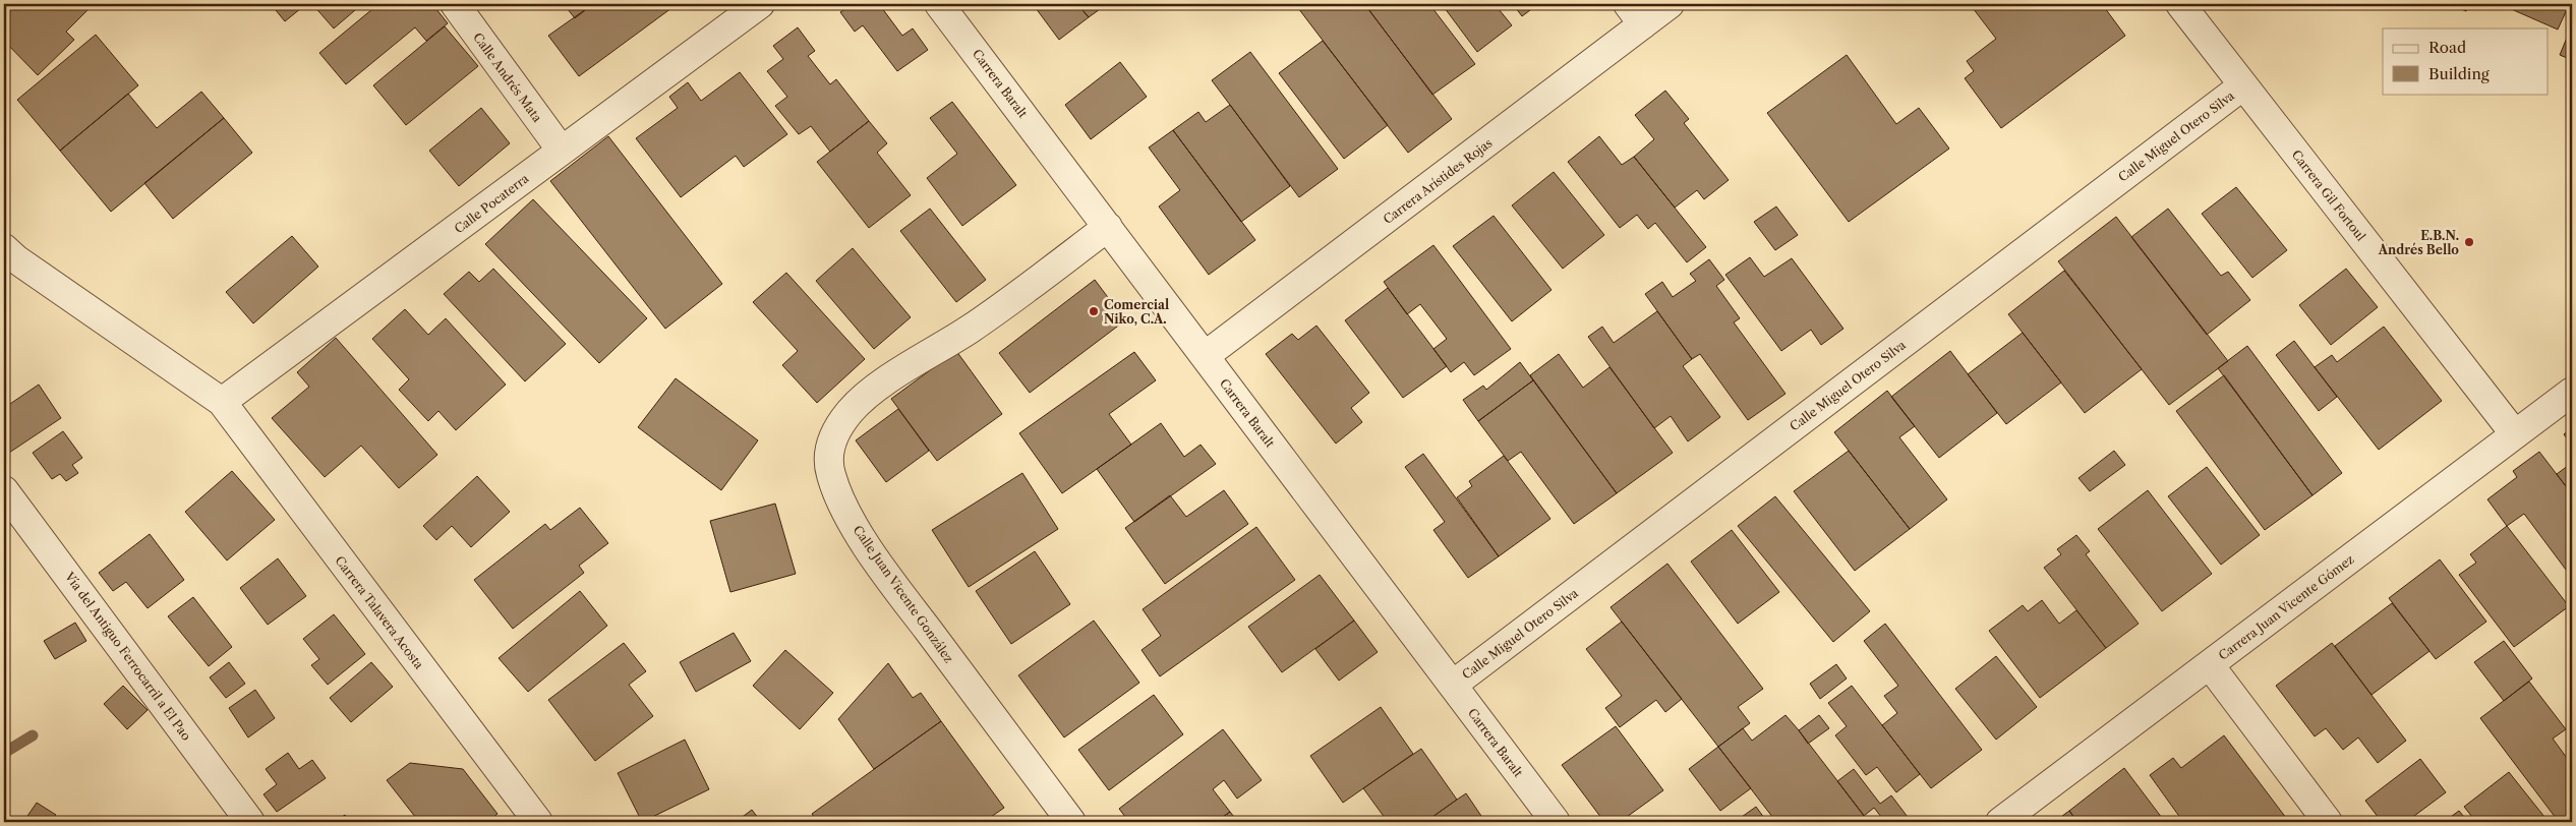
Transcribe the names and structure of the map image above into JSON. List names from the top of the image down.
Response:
{
  "streets": {
    "street": [
      "Calle Andrés Mata",
      "Carrera Baralt",
      "Calle Miguel Otero Silva",
      "Carrera Arístides Rojas",
      "Carrera Gil Fortoul",
      "Calle Pocaterra",
      "Calle Juan Vicente González",
      "Carrera Juan Vicente Gómez",
      "Carrera Talavera Acosta",
      "Vía del Antiguo Ferrocarril a El Pao"
    ]
  },
  "crossings": [
    ["Calle Andrés Mata", "Calle Pocaterra"],
    ["Carrera Baralt", "Calle Miguel Otero Silva"],
    ["Carrera Baralt", "Carrera Arístides Rojas"],
    ["Carrera Baralt", "Calle Juan Vicente González"],
    ["Calle Miguel Otero Silva", "Carrera Gil Fortoul"],
    ["Carrera Gil Fortoul", "Carrera Juan Vicente Gómez"],
    ["Calle Pocaterra", "Carrera Talavera Acosta"]
  ],
  "places": ["E.B.N. Andrés Bello", "Comercial Niko, C.A."],
  "legend": ["Road", "Building"]
}
